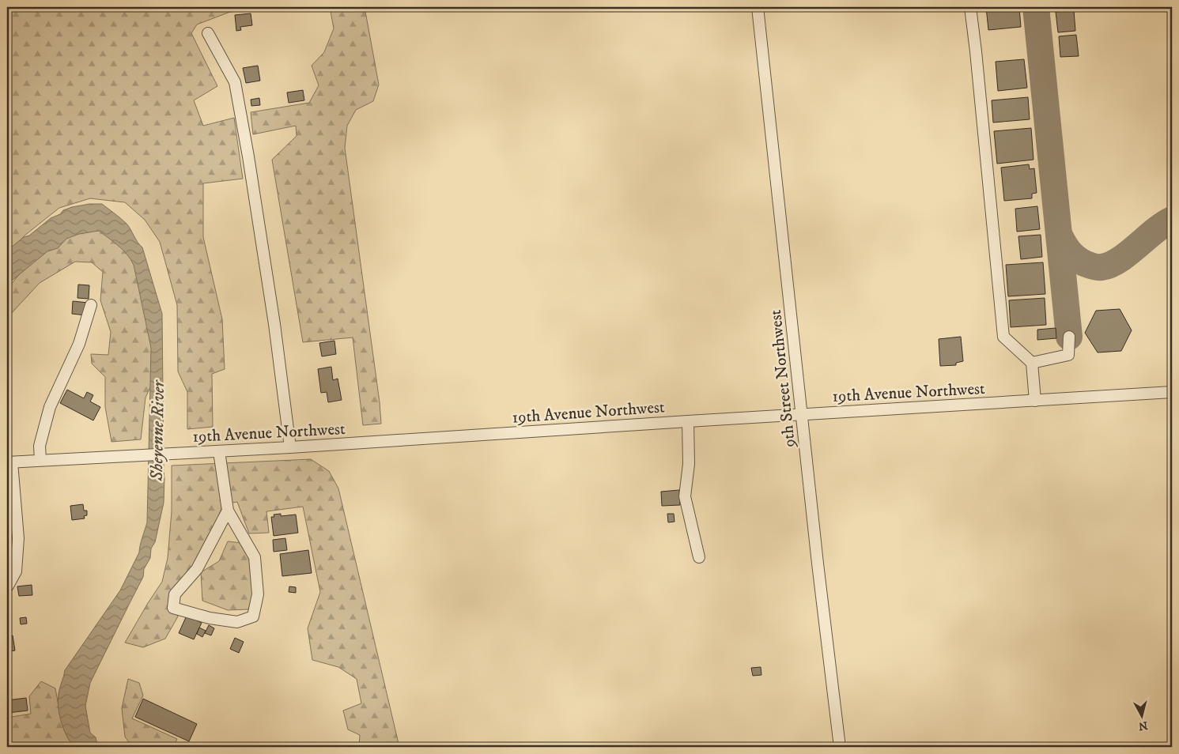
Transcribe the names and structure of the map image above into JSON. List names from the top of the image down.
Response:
{
  "streets": {
    "street": ["9th Street Northwest", "19th Avenue Northwest"]
  },
  "crossings": [
    ["9th Street Northwest", "19th Avenue Northwest"]
  ],
  "water": ["Sheyenne River"],
  "north": "bottom"
}
